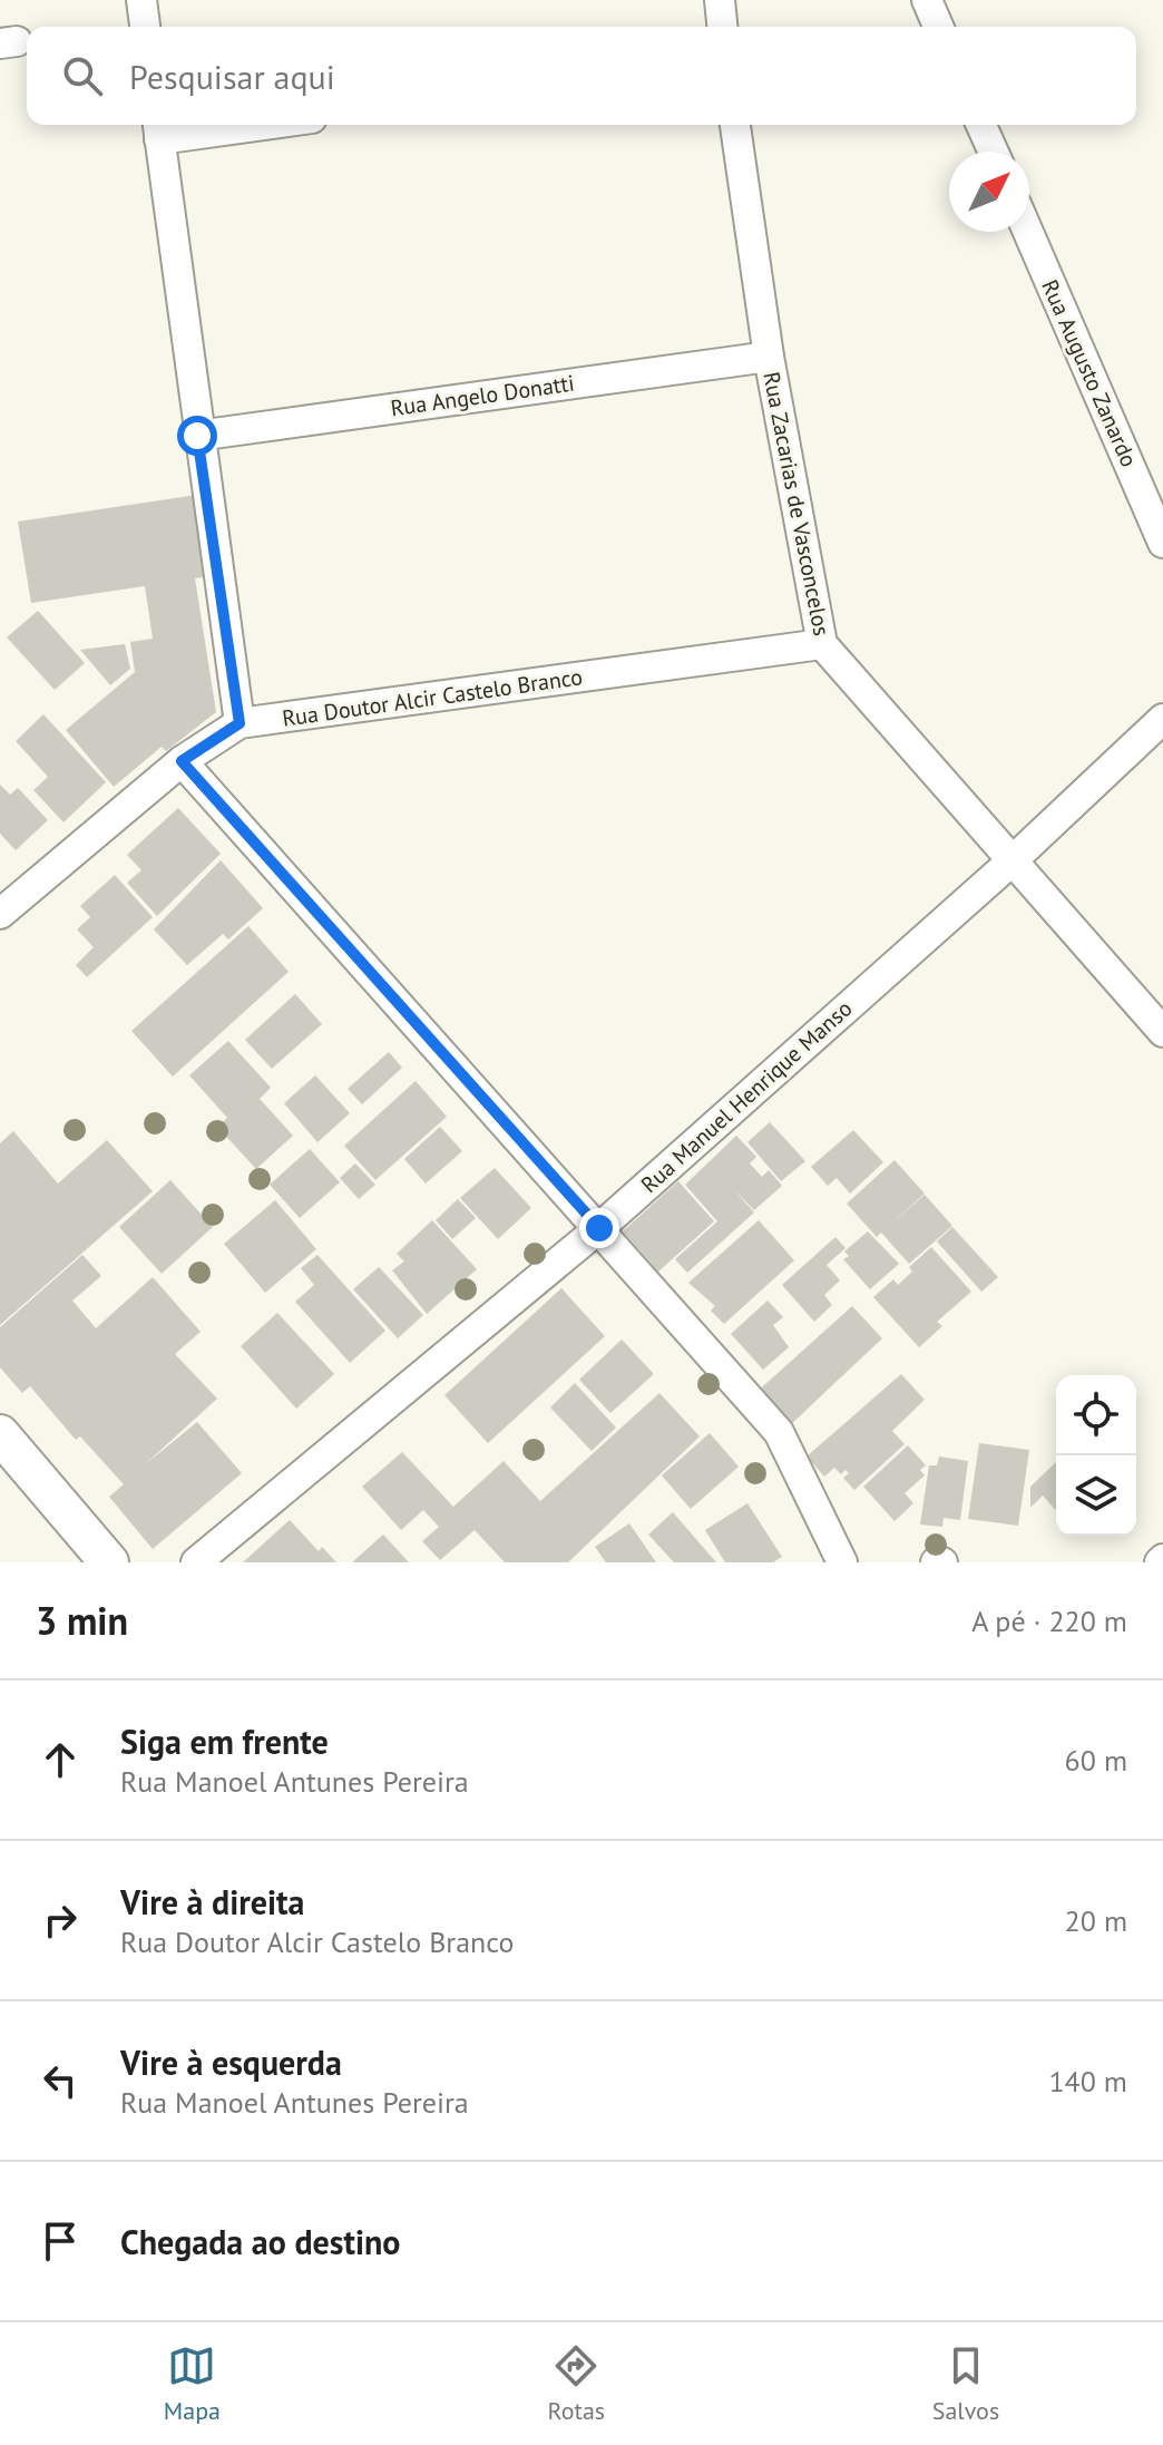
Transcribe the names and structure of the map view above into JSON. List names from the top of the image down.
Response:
{
  "streets": {
    "street": [
      "Rua Augusto Zanardo",
      "Rua Angelo Donatti",
      "Rua Zacarias de Vasconcelos",
      "Rua Doutor Alcir Castelo Branco",
      "Rua Manuel Henrique Manso"
    ]
  },
  "crossings": [
    ["Rua Angelo Donatti", "Rua Zacarias de Vasconcelos"],
    ["Rua Zacarias de Vasconcelos", "Rua Doutor Alcir Castelo Branco"],
    ["Rua Zacarias de Vasconcelos", "Rua Manuel Henrique Manso"]
  ],
  "north": "top right",
  "page": {
    "search": "Pesquisar aqui",
    "heading": ["3 min", "A pé · 220 m"],
    "list": [
      ["Siga em frente", "Rua Manoel Antunes Pereira", "60 m"],
      ["Vire à direita", "Rua Doutor Alcir Castelo Branco", "20 m"],
      ["Vire à esquerda", "Rua Manoel Antunes Pereira", "140 m"],
      "Chegada ao destino"
    ],
    "nav": ["Mapa", "Rotas", "Salvos"]
  }
}
